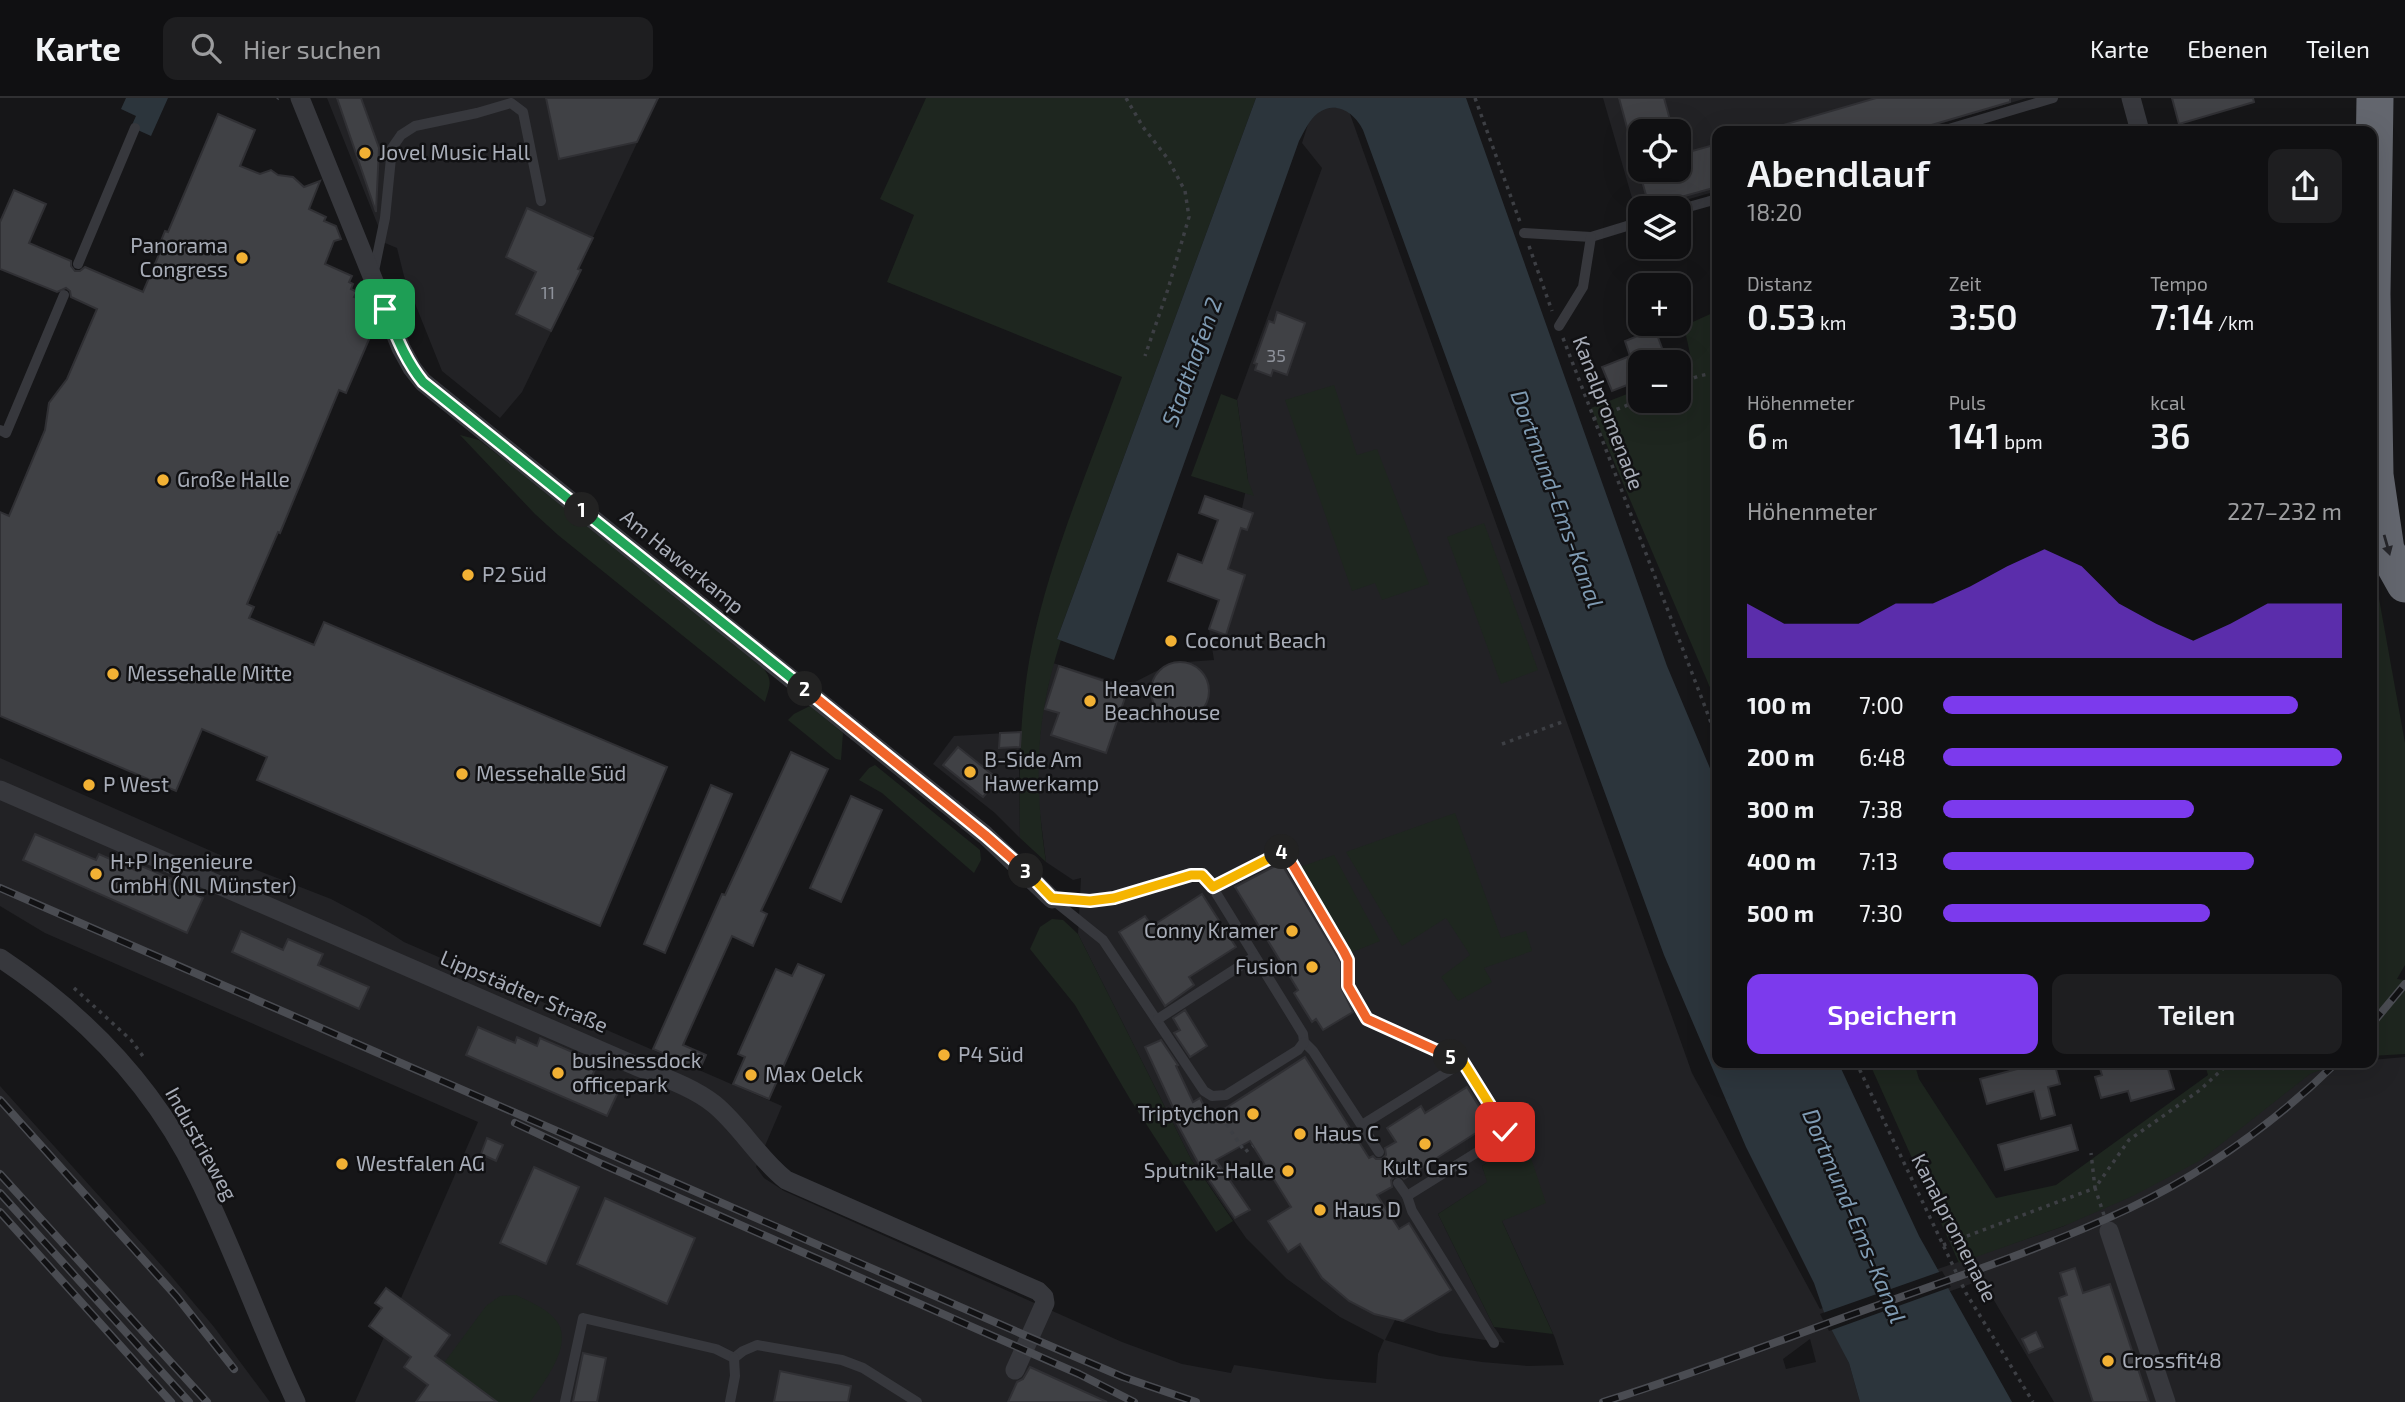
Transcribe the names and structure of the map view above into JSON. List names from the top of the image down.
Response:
{
  "streets": {
    "street": ["Am Hawerkamp", "Lippstädter Straße", "Industrieweg"],
    "path": ["Kanalpromenade"]
  },
  "water": ["Stadthafen 2", "Dortmund-Ems-Kanal"],
  "places": [
    "Jovel Music Hall",
    "Panorama Congress",
    "Große Halle",
    "P2 Süd",
    "Coconut Beach",
    "Messehalle Mitte",
    "Heaven Beachhouse",
    "B-Side Am Hawerkamp",
    "Messehalle Süd",
    "P West",
    "H+P Ingenieure GmbH (NL Münster)",
    "Conny Kramer",
    "Fusion",
    "P4 Süd",
    "businessdock officepark",
    "Max Oelck",
    "Triptychon",
    "Haus C",
    "Kult Cars",
    "Westfalen AG",
    "Sputnik-Halle",
    "Haus D",
    "Crossfit48"
  ],
  "house_numbers": ["11", "35"],
  "page": {
    "header": "Karte",
    "search": "Hier suchen",
    "nav": ["Karte", "Ebenen", "Teilen"],
    "map_buttons": ["+", "−"],
    "heading": ["Abendlauf", "18:20"],
    "stats": [
      ["Distanz", "0.53 km"],
      ["Zeit", "3:50"],
      ["Tempo", "7:14 /km"],
      ["Höhenmeter", "6 m"],
      ["Puls", "141 bpm"],
      ["kcal", "36"]
    ],
    "chart": ["Höhenmeter", "227–232 m"],
    "pins": [
      "1",
      "2",
      "4",
      "3",
      "5"
    ],
    "list": [
      {
        "name": "100 m",
        "note": "7:00"
      },
      {
        "name": "200 m",
        "note": "6:48"
      },
      {
        "name": "300 m",
        "note": "7:38"
      },
      {
        "name": "400 m",
        "note": "7:13"
      },
      {
        "name": "500 m",
        "note": "7:30"
      }
    ],
    "buttons": ["Speichern", "Teilen"]
  }
}
